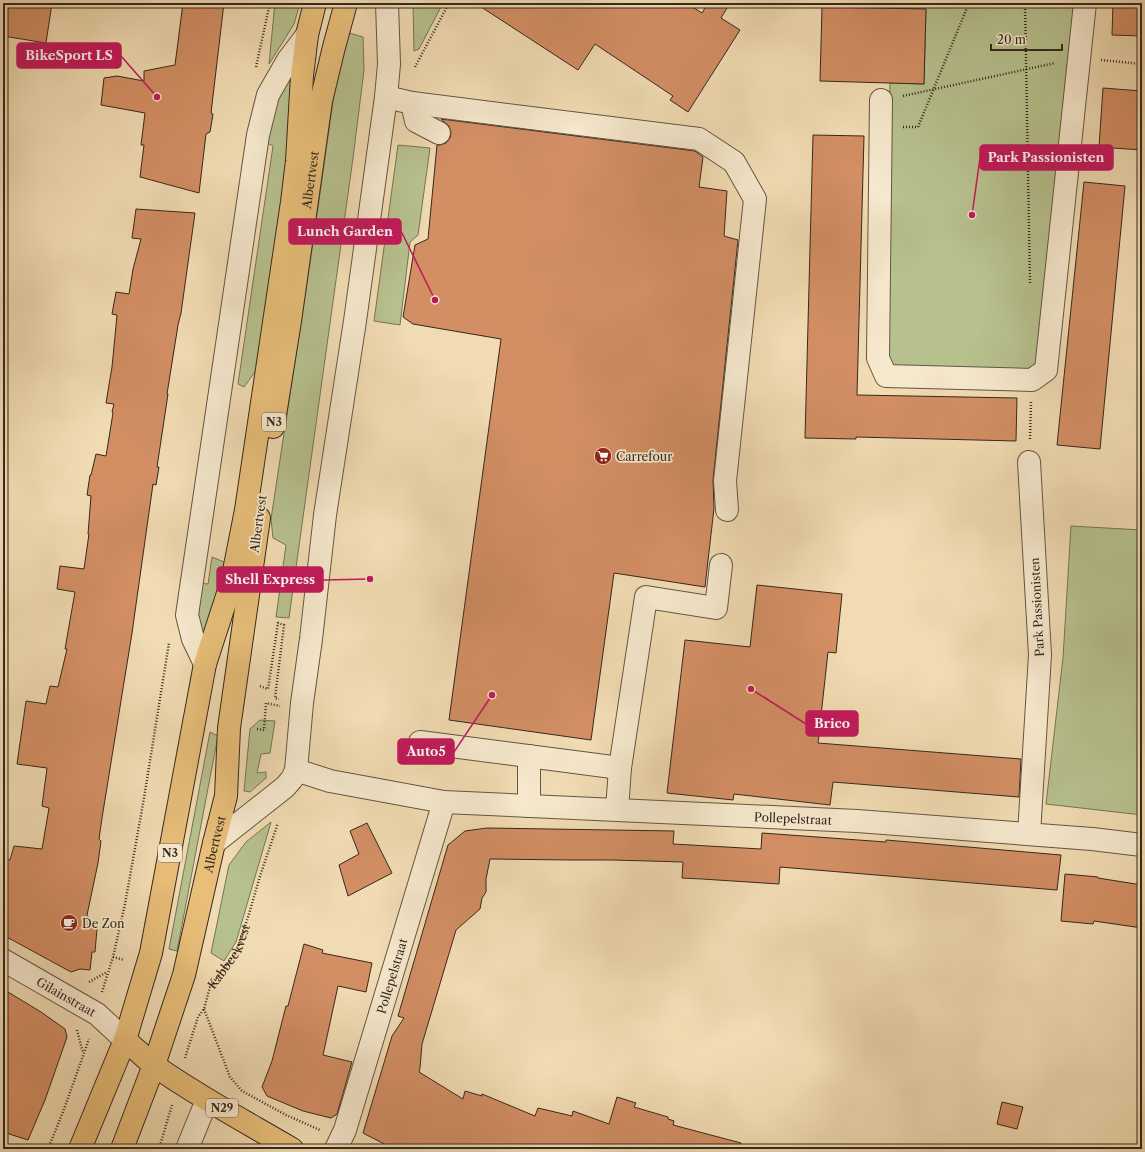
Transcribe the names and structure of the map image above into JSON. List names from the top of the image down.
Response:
{
  "streets": {
    "main road": ["Albertvest", "N3", "N29"],
    "street": ["Park Passionisten", "Pollepelstraat", "Gilainstraat"],
    "path": ["Kabbeekvest"]
  },
  "crossings": [
    ["Albertvest", "N3"],
    ["Albertvest", "Gilainstraat"],
    ["Albertvest", "N29"],
    ["N3", "Gilainstraat"],
    ["N3", "N29"],
    ["Park Passionisten", "Pollepelstraat"],
    ["Kabbeekvest", "N29"],
    ["Gilainstraat", "N29"]
  ],
  "places": {
    "other": [
      "BikeSport LS",
      "Park Passionisten",
      "Lunch Garden",
      "Shell Express",
      "Brico",
      "Auto5"
    ],
    "supermarket": ["Carrefour"],
    "cafe": ["De Zon"]
  },
  "scale_bar": "20 m"
}
